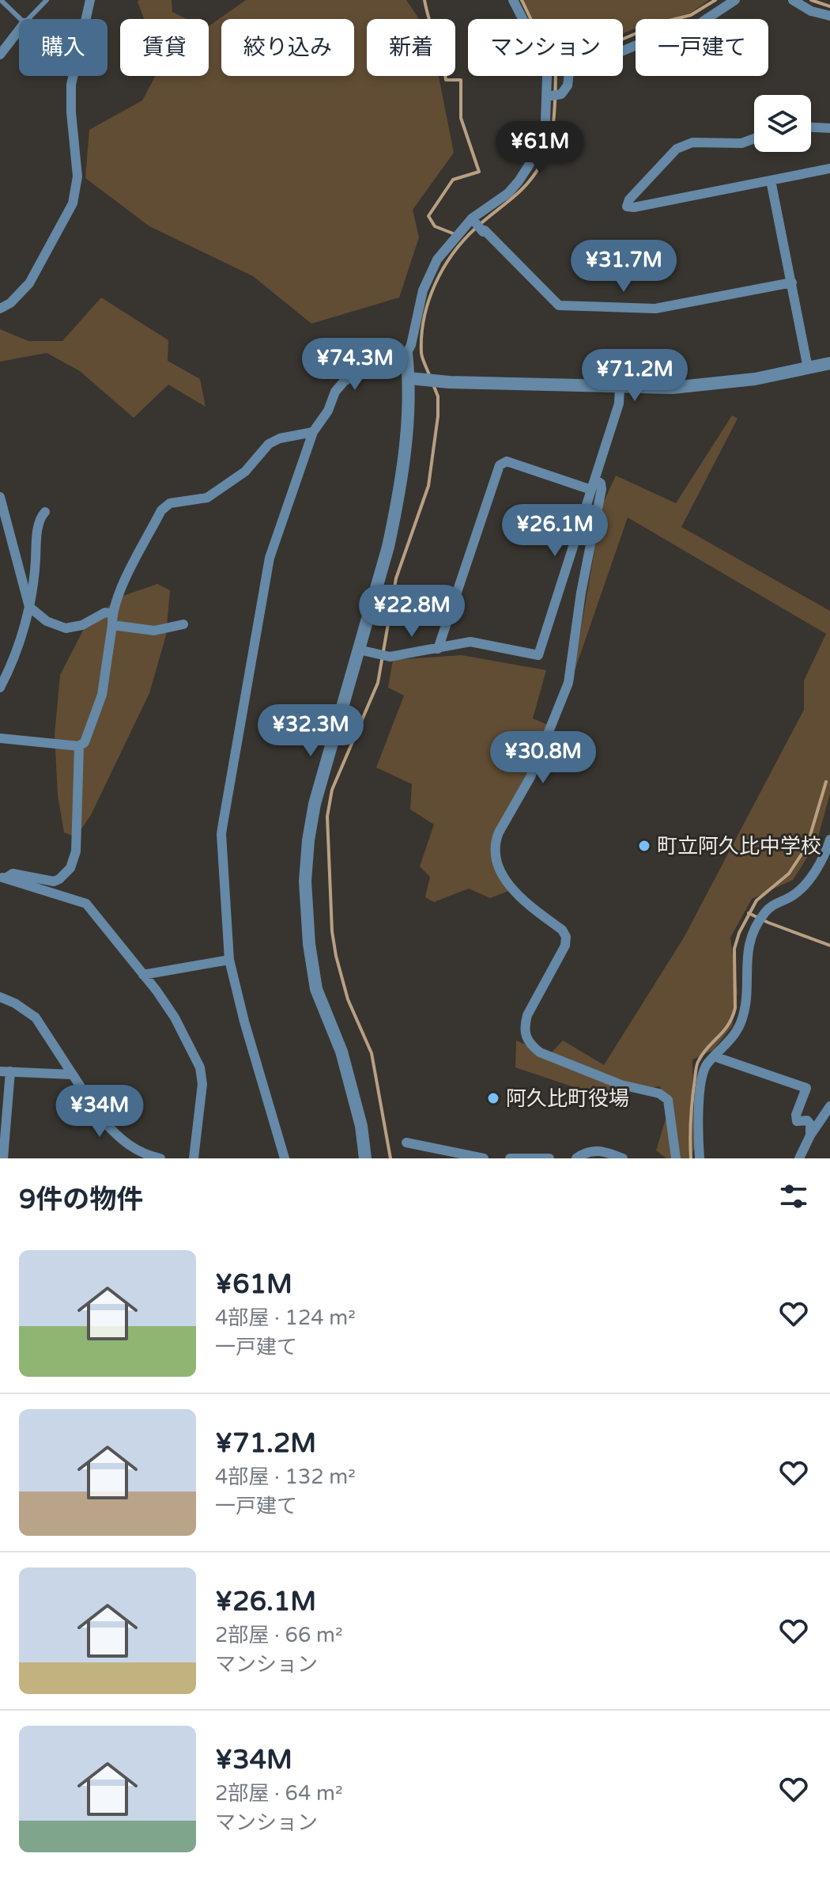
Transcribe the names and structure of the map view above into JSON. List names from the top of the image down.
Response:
{
  "places": ["町立阿久比中学校", "阿久比町役場"],
  "page": {
    "chip": [
      "購入",
      "賃貸",
      "絞り込み",
      "新着",
      "マンション",
      "一戸建て"
    ],
    "price": [
      "¥61M",
      "¥31.7M",
      "¥74.3M",
      "¥71.2M",
      "¥26.1M",
      "¥22.8M",
      "¥32.3M",
      "¥30.8M",
      "¥34M"
    ],
    "heading": "9件の物件",
    "list": [
      {
        "name": "¥61M",
        "note": "4部屋 · 124 m² · 一戸建て"
      },
      {
        "name": "¥71.2M",
        "note": "4部屋 · 132 m² · 一戸建て"
      },
      {
        "name": "¥26.1M",
        "note": "2部屋 · 66 m² · マンション"
      },
      {
        "name": "¥34M",
        "note": "2部屋 · 64 m² · マンション"
      }
    ]
  }
}
